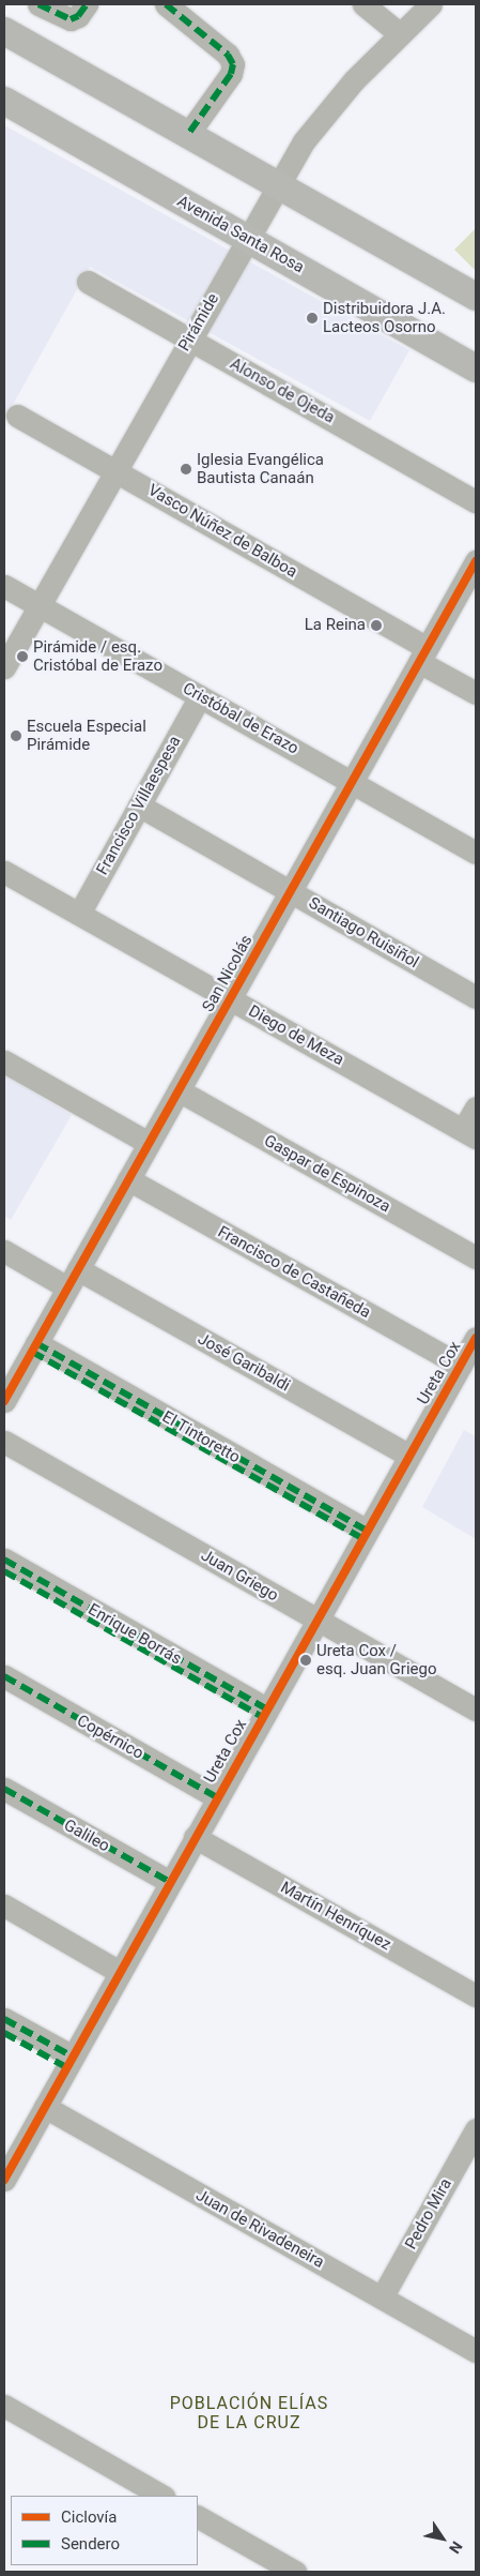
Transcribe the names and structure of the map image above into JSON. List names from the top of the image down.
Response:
{
  "streets": {
    "main road": ["Avenida Santa Rosa"],
    "street": [
      "Pirámide",
      "Alonso de Ojeda",
      "Vasco Núñez de Balboa",
      "Cristóbal de Erazo",
      "Francisco Villaespesa",
      "Santiago Ruisiñol",
      "San Nicolás",
      "Diego de Meza",
      "Gaspar de Espinoza",
      "Francisco de Castañeda",
      "José Garibaldi",
      "Ureta Cox",
      "El Tintoretto",
      "Juan Griego",
      "Enrique Borrás",
      "Copérnico",
      "Galileo",
      "Martín Henríquez",
      "Pedro Mira",
      "Juan de Rivadeneira"
    ]
  },
  "crossings": [
    ["Avenida Santa Rosa", "Pirámide"],
    ["Pirámide", "Alonso de Ojeda"],
    ["Pirámide", "Vasco Núñez de Balboa"],
    ["Pirámide", "Cristóbal de Erazo"],
    ["Vasco Núñez de Balboa", "San Nicolás"],
    ["Cristóbal de Erazo", "Francisco Villaespesa"],
    ["Cristóbal de Erazo", "San Nicolás"],
    ["Francisco Villaespesa", "Santiago Ruisiñol"],
    ["Francisco Villaespesa", "Diego de Meza"],
    ["Santiago Ruisiñol", "San Nicolás"],
    ["San Nicolás", "Diego de Meza"],
    ["San Nicolás", "Gaspar de Espinoza"],
    ["San Nicolás", "Francisco de Castañeda"],
    ["San Nicolás", "José Garibaldi"],
    ["San Nicolás", "El Tintoretto"],
    ["Francisco de Castañeda", "Ureta Cox"],
    ["José Garibaldi", "Ureta Cox"],
    ["Ureta Cox", "El Tintoretto"],
    ["Ureta Cox", "Juan Griego"],
    ["Ureta Cox", "Enrique Borrás"],
    ["Ureta Cox", "Copérnico"],
    ["Ureta Cox", "Galileo"],
    ["Ureta Cox", "Martín Henríquez"],
    ["Ureta Cox", "Juan de Rivadeneira"],
    ["Pedro Mira", "Juan de Rivadeneira"]
  ],
  "districts": ["POBLACIÓN ELÍAS DE LA CRUZ"],
  "places": [
    "Distribuidora J.A. Lacteos Osorno",
    "Iglesia Evangélica Bautista Canaán",
    "La Reina",
    "Pirámide / esq. Cristóbal de Erazo",
    "Escuela Especial Pirámide",
    "Ureta Cox / esq. Juan Griego"
  ],
  "legend": ["Ciclovía", "Sendero"],
  "north": "bottom right"
}
